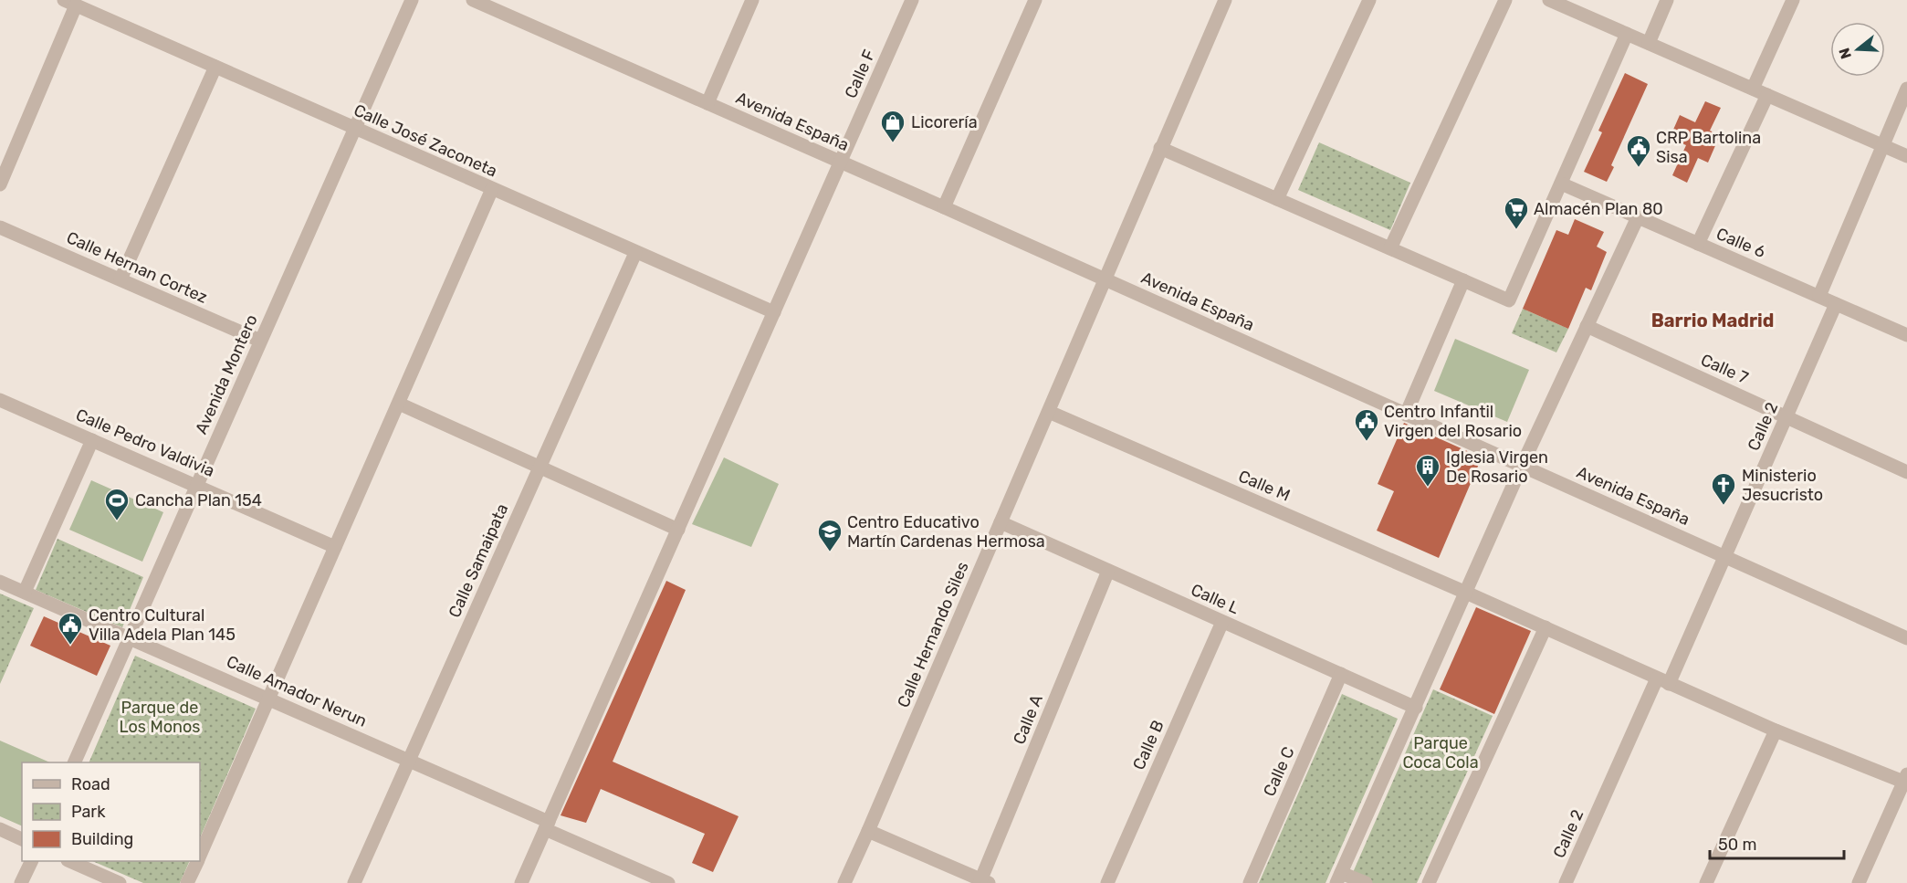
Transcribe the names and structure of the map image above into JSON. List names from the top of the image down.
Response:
{
  "streets": {
    "street": [
      "Calle F",
      "Avenida España",
      "Calle José Zaconeta",
      "Calle 6",
      "Calle Hernan Cortez",
      "Calle 7",
      "Avenida Montero",
      "Calle 2",
      "Calle Pedro Valdivia",
      "Calle M",
      "Calle Samaipata",
      "Calle L",
      "Calle Hernando Siles",
      "Calle Amador Nerun",
      "Calle A",
      "Calle B",
      "Calle C"
    ]
  },
  "crossings": [
    ["Calle F", "Avenida España"],
    ["Calle F", "Calle José Zaconeta"],
    ["Calle F", "Calle Amador Nerun"],
    ["Avenida España", "Calle 2"],
    ["Avenida España", "Calle Hernando Siles"],
    ["Calle José Zaconeta", "Avenida Montero"],
    ["Calle José Zaconeta", "Calle Samaipata"],
    ["Calle 6", "Calle 2"],
    ["Calle Hernan Cortez", "Avenida Montero"],
    ["Calle 7", "Calle 2"],
    ["Avenida Montero", "Calle Pedro Valdivia"],
    ["Avenida Montero", "Calle Amador Nerun"],
    ["Calle 2", "Calle M"],
    ["Calle M", "Calle Hernando Siles"],
    ["Calle Samaipata", "Calle Amador Nerun"],
    ["Calle L", "Calle Hernando Siles"],
    ["Calle L", "Calle A"],
    ["Calle L", "Calle B"],
    ["Calle L", "Calle C"]
  ],
  "districts": ["Barrio Madrid"],
  "parks": ["Parque de Los Monos", "Parque Coca Cola"],
  "places": {
    "shop": ["Licorería"],
    "public building": ["CRP Bartolina Sisa", "Centro Infantil Virgen del Rosario", "Centro Cultural Villa Adela Plan 145"],
    "supermarket": ["Almacén Plan 80"],
    "building": ["Iglesia Virgen De Rosario"],
    "church": ["Ministerio Jesucristo"],
    "sports": ["Cancha Plan 154"],
    "school or university": ["Centro Educativo Martín Cardenas Hermosa"]
  },
  "legend": ["Road", "Park", "Building"],
  "scale_bar": "50 m",
  "north": "left"
}
